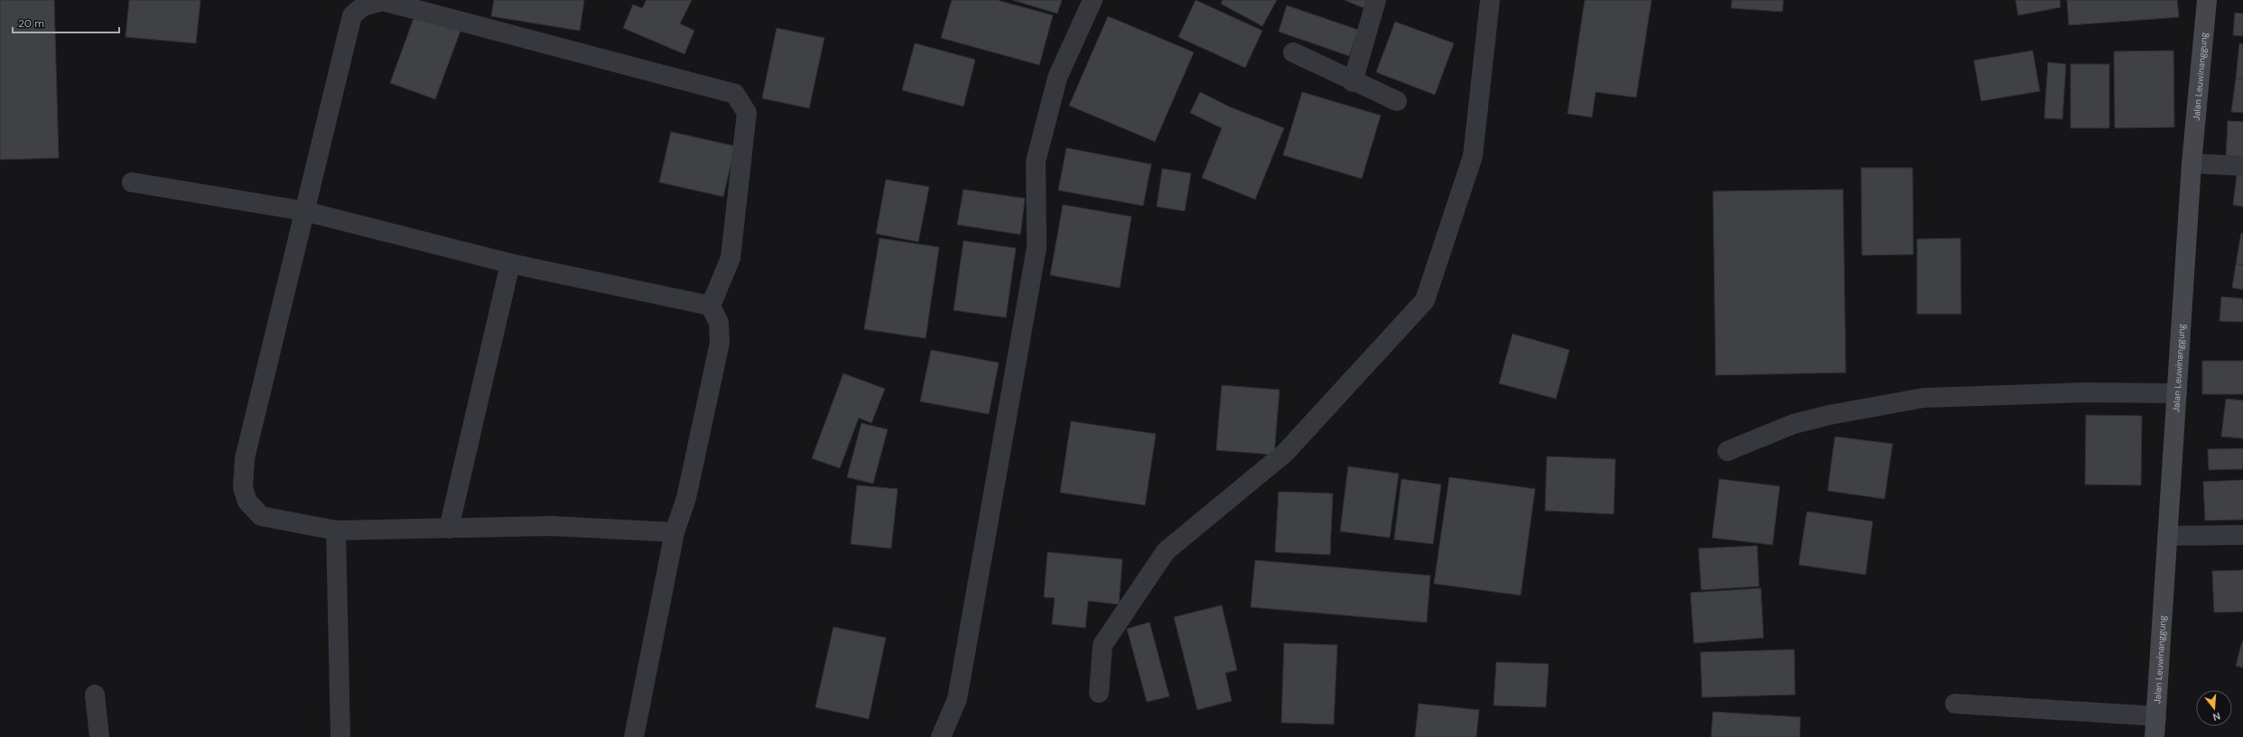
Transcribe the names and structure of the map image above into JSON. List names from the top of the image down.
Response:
{
  "streets": {
    "main road": ["Jalan Leuwinanggung"]
  },
  "scale_bar": "20 m",
  "north": "bottom"
}
